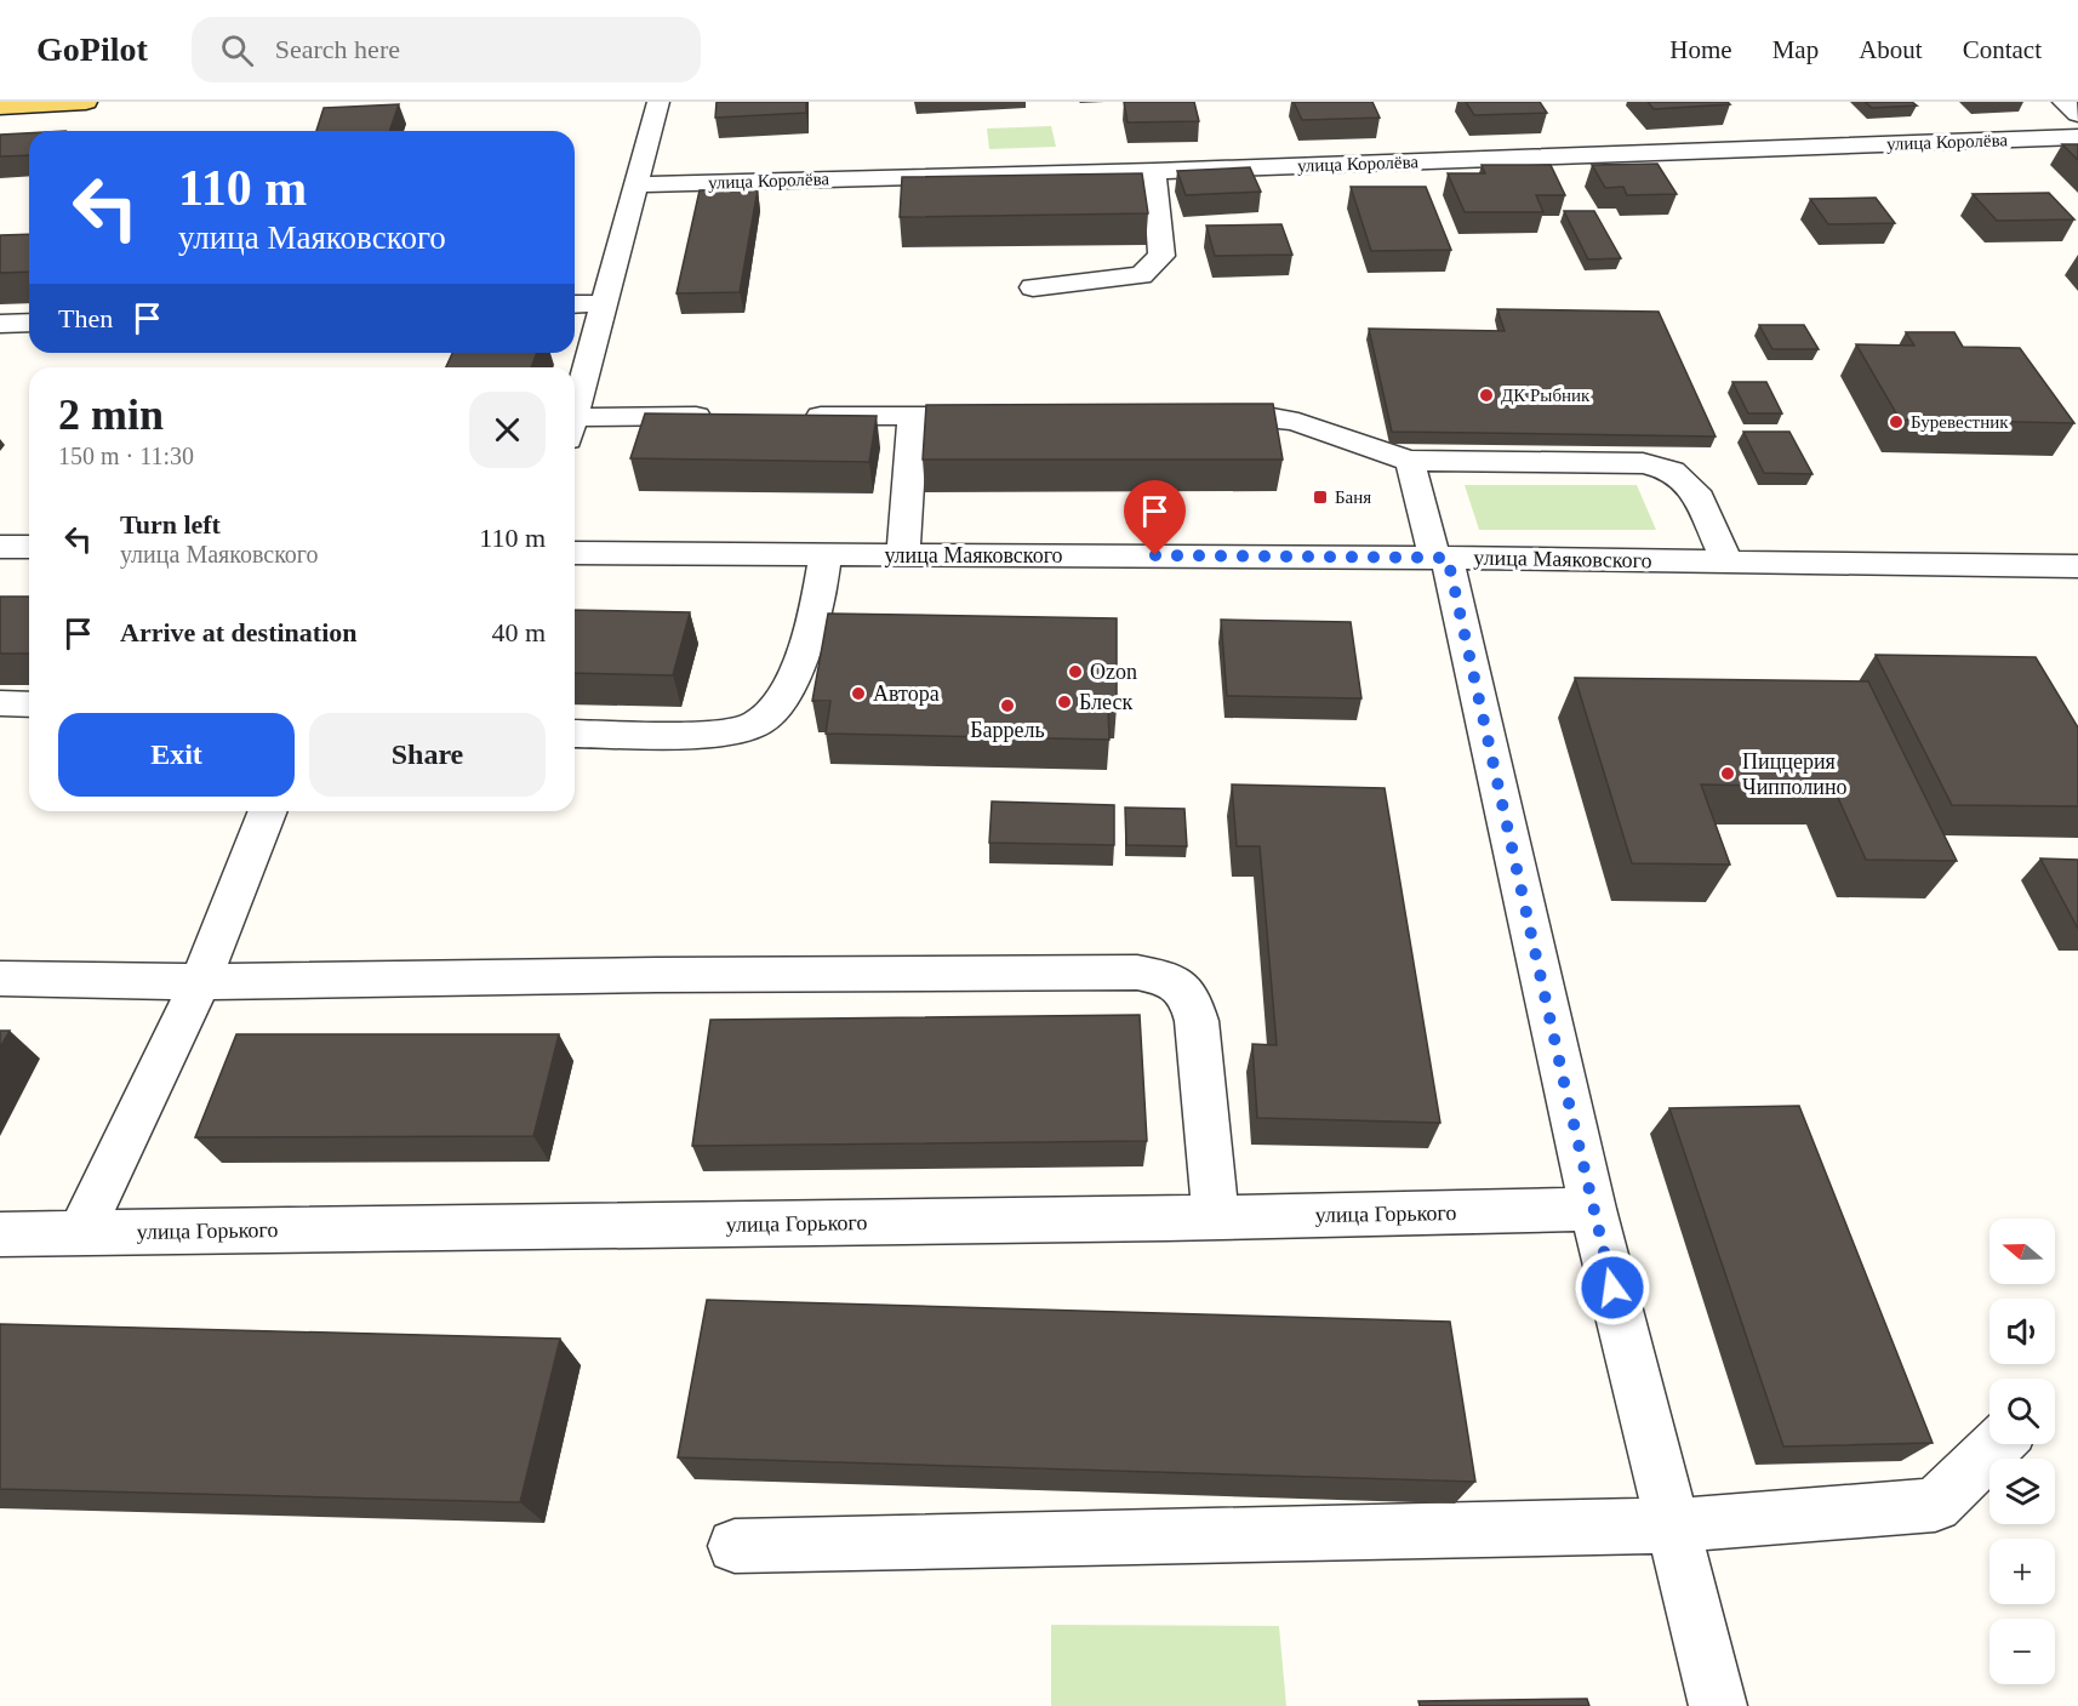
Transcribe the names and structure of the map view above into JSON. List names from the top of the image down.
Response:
{
  "streets": {
    "street": ["улица Королёва", "улица Маяковского", "улица Горького"]
  },
  "places": {
    "other": [
      "ДК Рыбник",
      "Буревестник",
      "Ozon",
      "Автора",
      "Блеск",
      "Баррель",
      "Пиццерия Чипполино"
    ],
    "transit": ["Баня"]
  },
  "north": "left",
  "page": {
    "header": "GoPilot",
    "search": "Search here",
    "nav": [
      "Home",
      "Map",
      "About",
      "Contact"
    ],
    "turn": ["110 m", "улица Маяковского"],
    "then": "Then",
    "heading": ["2 min", "150 m · 11:30"],
    "list": [
      {
        "name": "Turn left",
        "note": "улица Маяковского",
        "value": "110 m"
      },
      {
        "name": "Arrive at destination",
        "value": "40 m"
      }
    ],
    "buttons": ["Exit", "Share"],
    "map_buttons": ["+", "−"]
  }
}
